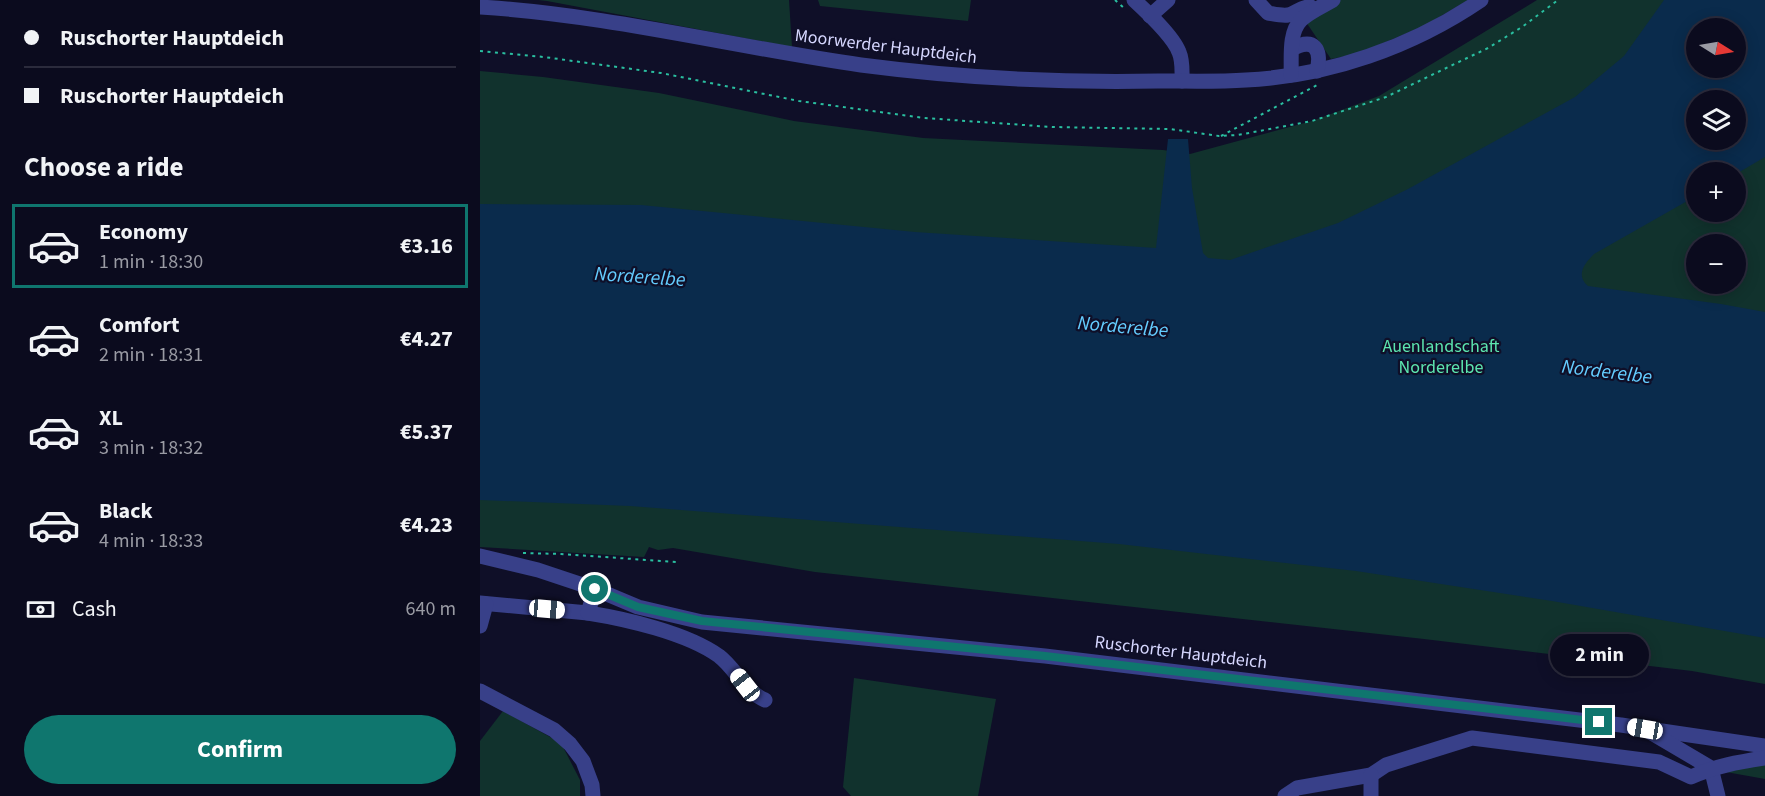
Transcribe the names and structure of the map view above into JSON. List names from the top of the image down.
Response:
{
  "streets": {
    "street": ["Moorwerder Hauptdeich", "Ruschorter Hauptdeich"]
  },
  "water": ["Norderelbe"],
  "parks": ["Auenlandschaft Norderelbe"],
  "north": "right",
  "page": {
    "banner": ["Ruschorter Hauptdeich", "Ruschorter Hauptdeich"],
    "map_buttons": ["+", "−"],
    "heading": "Choose a ride",
    "list": [
      {
        "name": "Economy",
        "note": "1 min · 18:30",
        "value": "€3.16"
      },
      {
        "name": "Comfort",
        "note": "2 min · 18:31",
        "value": "€4.27"
      },
      {
        "name": "XL",
        "note": "3 min · 18:32",
        "value": "€5.37"
      },
      {
        "name": "Black",
        "note": "4 min · 18:33",
        "value": "€4.23"
      }
    ],
    "pay": ["Cash", "640 m"],
    "bubble": "2 min",
    "buttons": "Confirm"
  }
}
